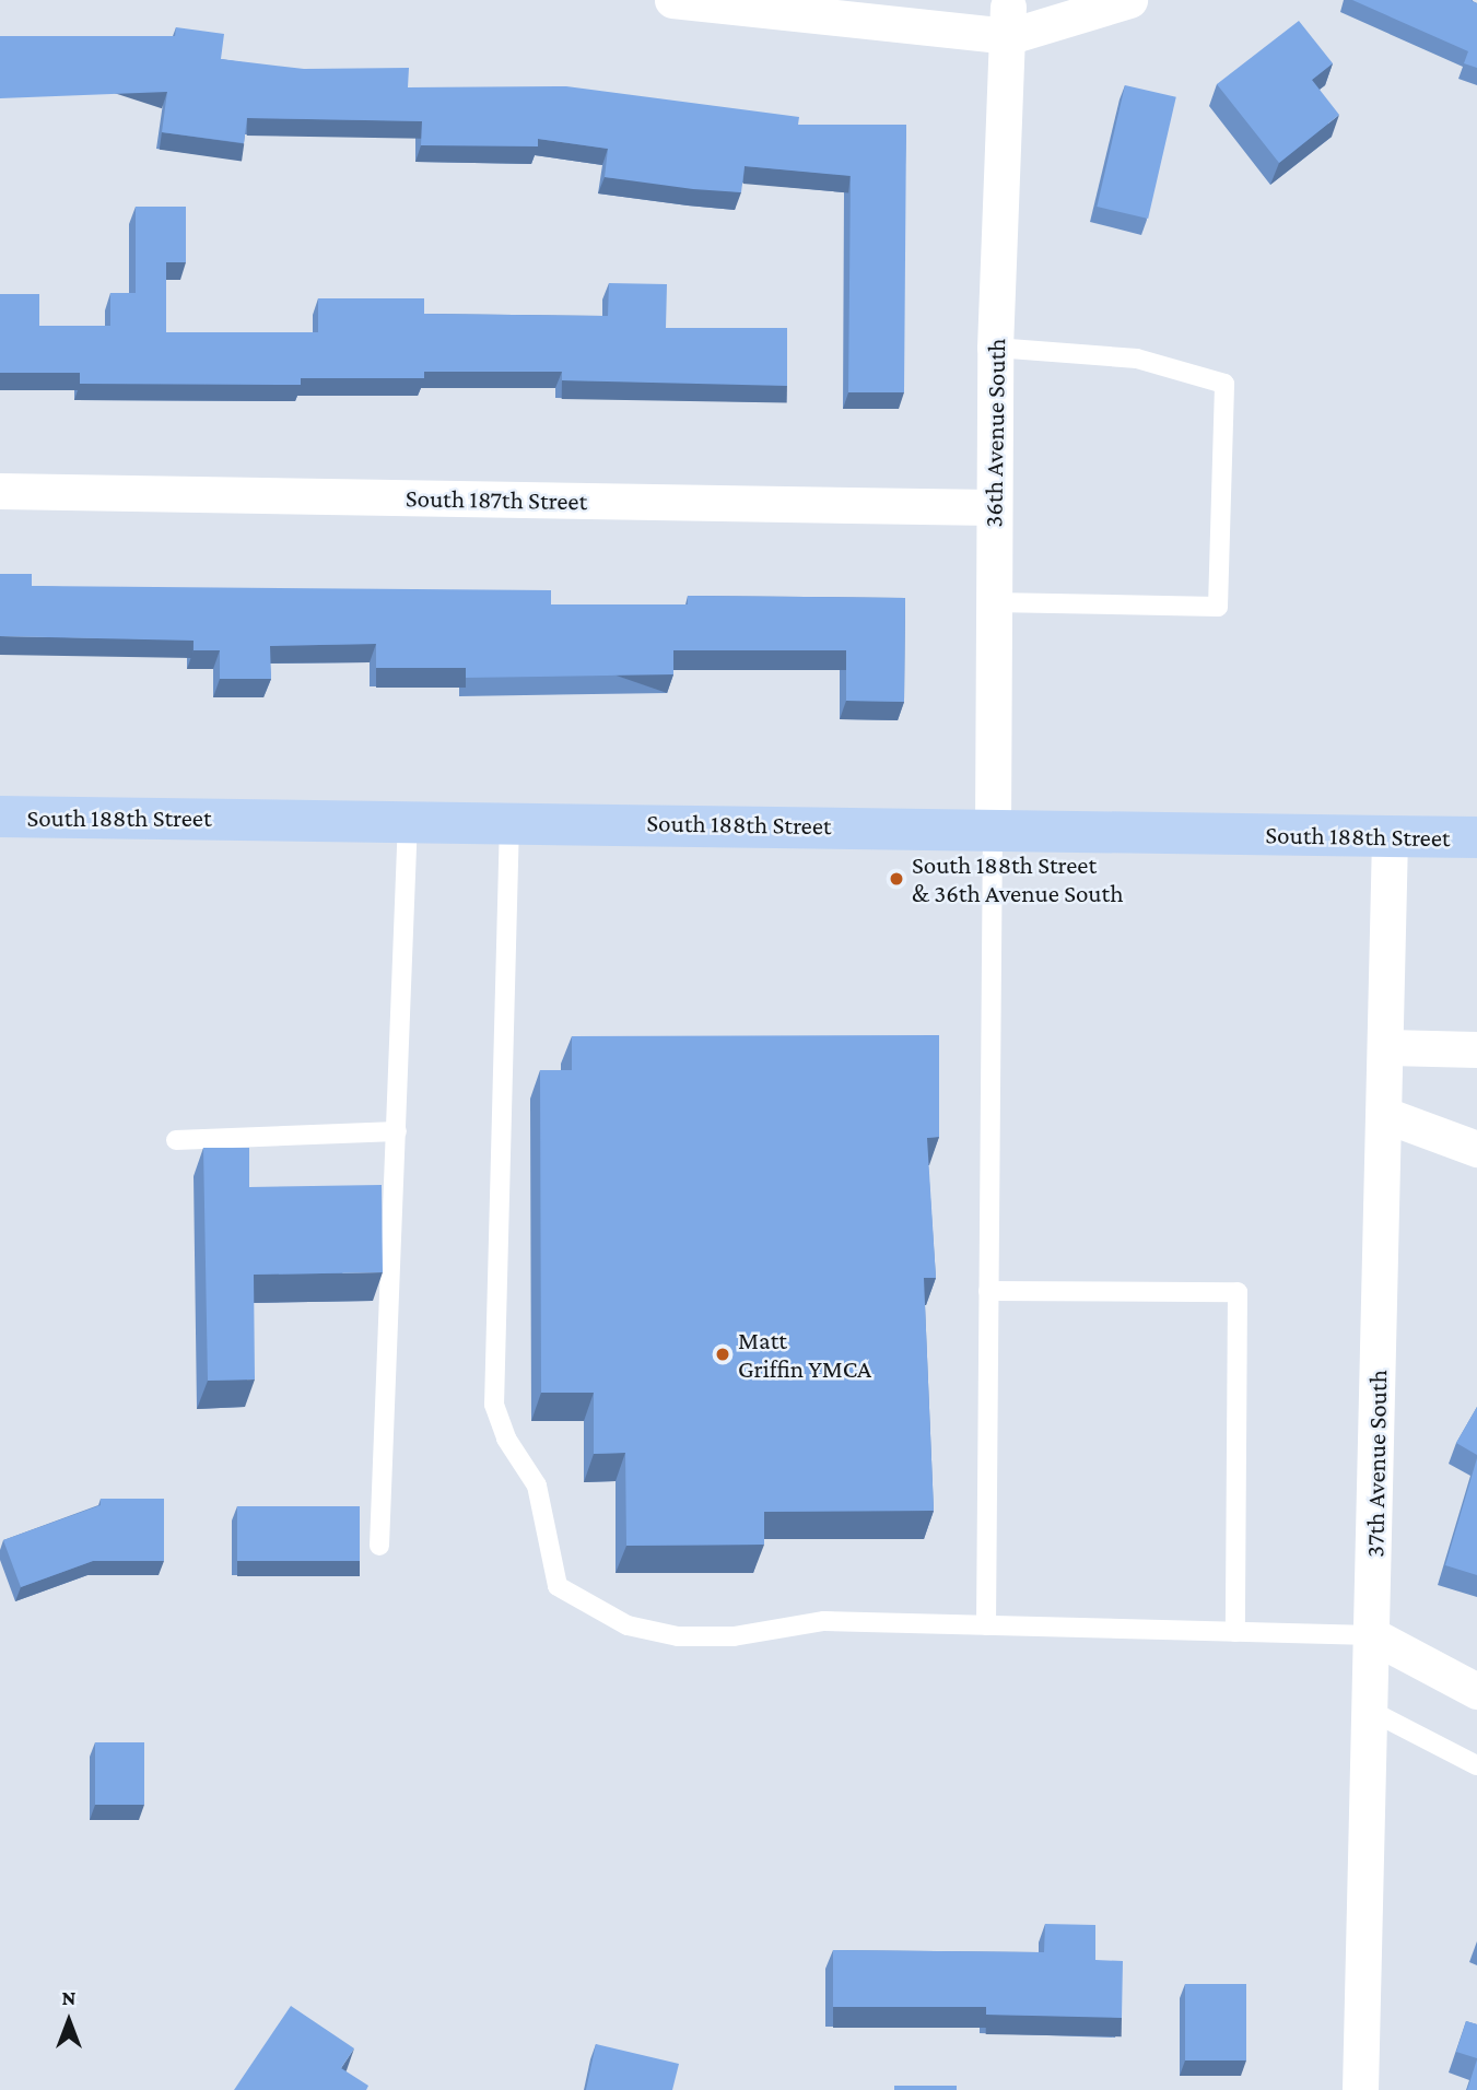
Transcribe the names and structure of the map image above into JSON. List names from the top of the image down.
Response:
{
  "streets": {
    "main road": ["South 188th Street"],
    "street": ["36th Avenue South", "South 187th Street", "37th Avenue South"]
  },
  "crossings": [
    ["36th Avenue South", "South 187th Street"],
    ["36th Avenue South", "South 188th Street"],
    ["South 188th Street", "37th Avenue South"]
  ],
  "places": ["South 188th Street & 36th Avenue South", "Matt Griffin YMCA"],
  "north": "top"
}
